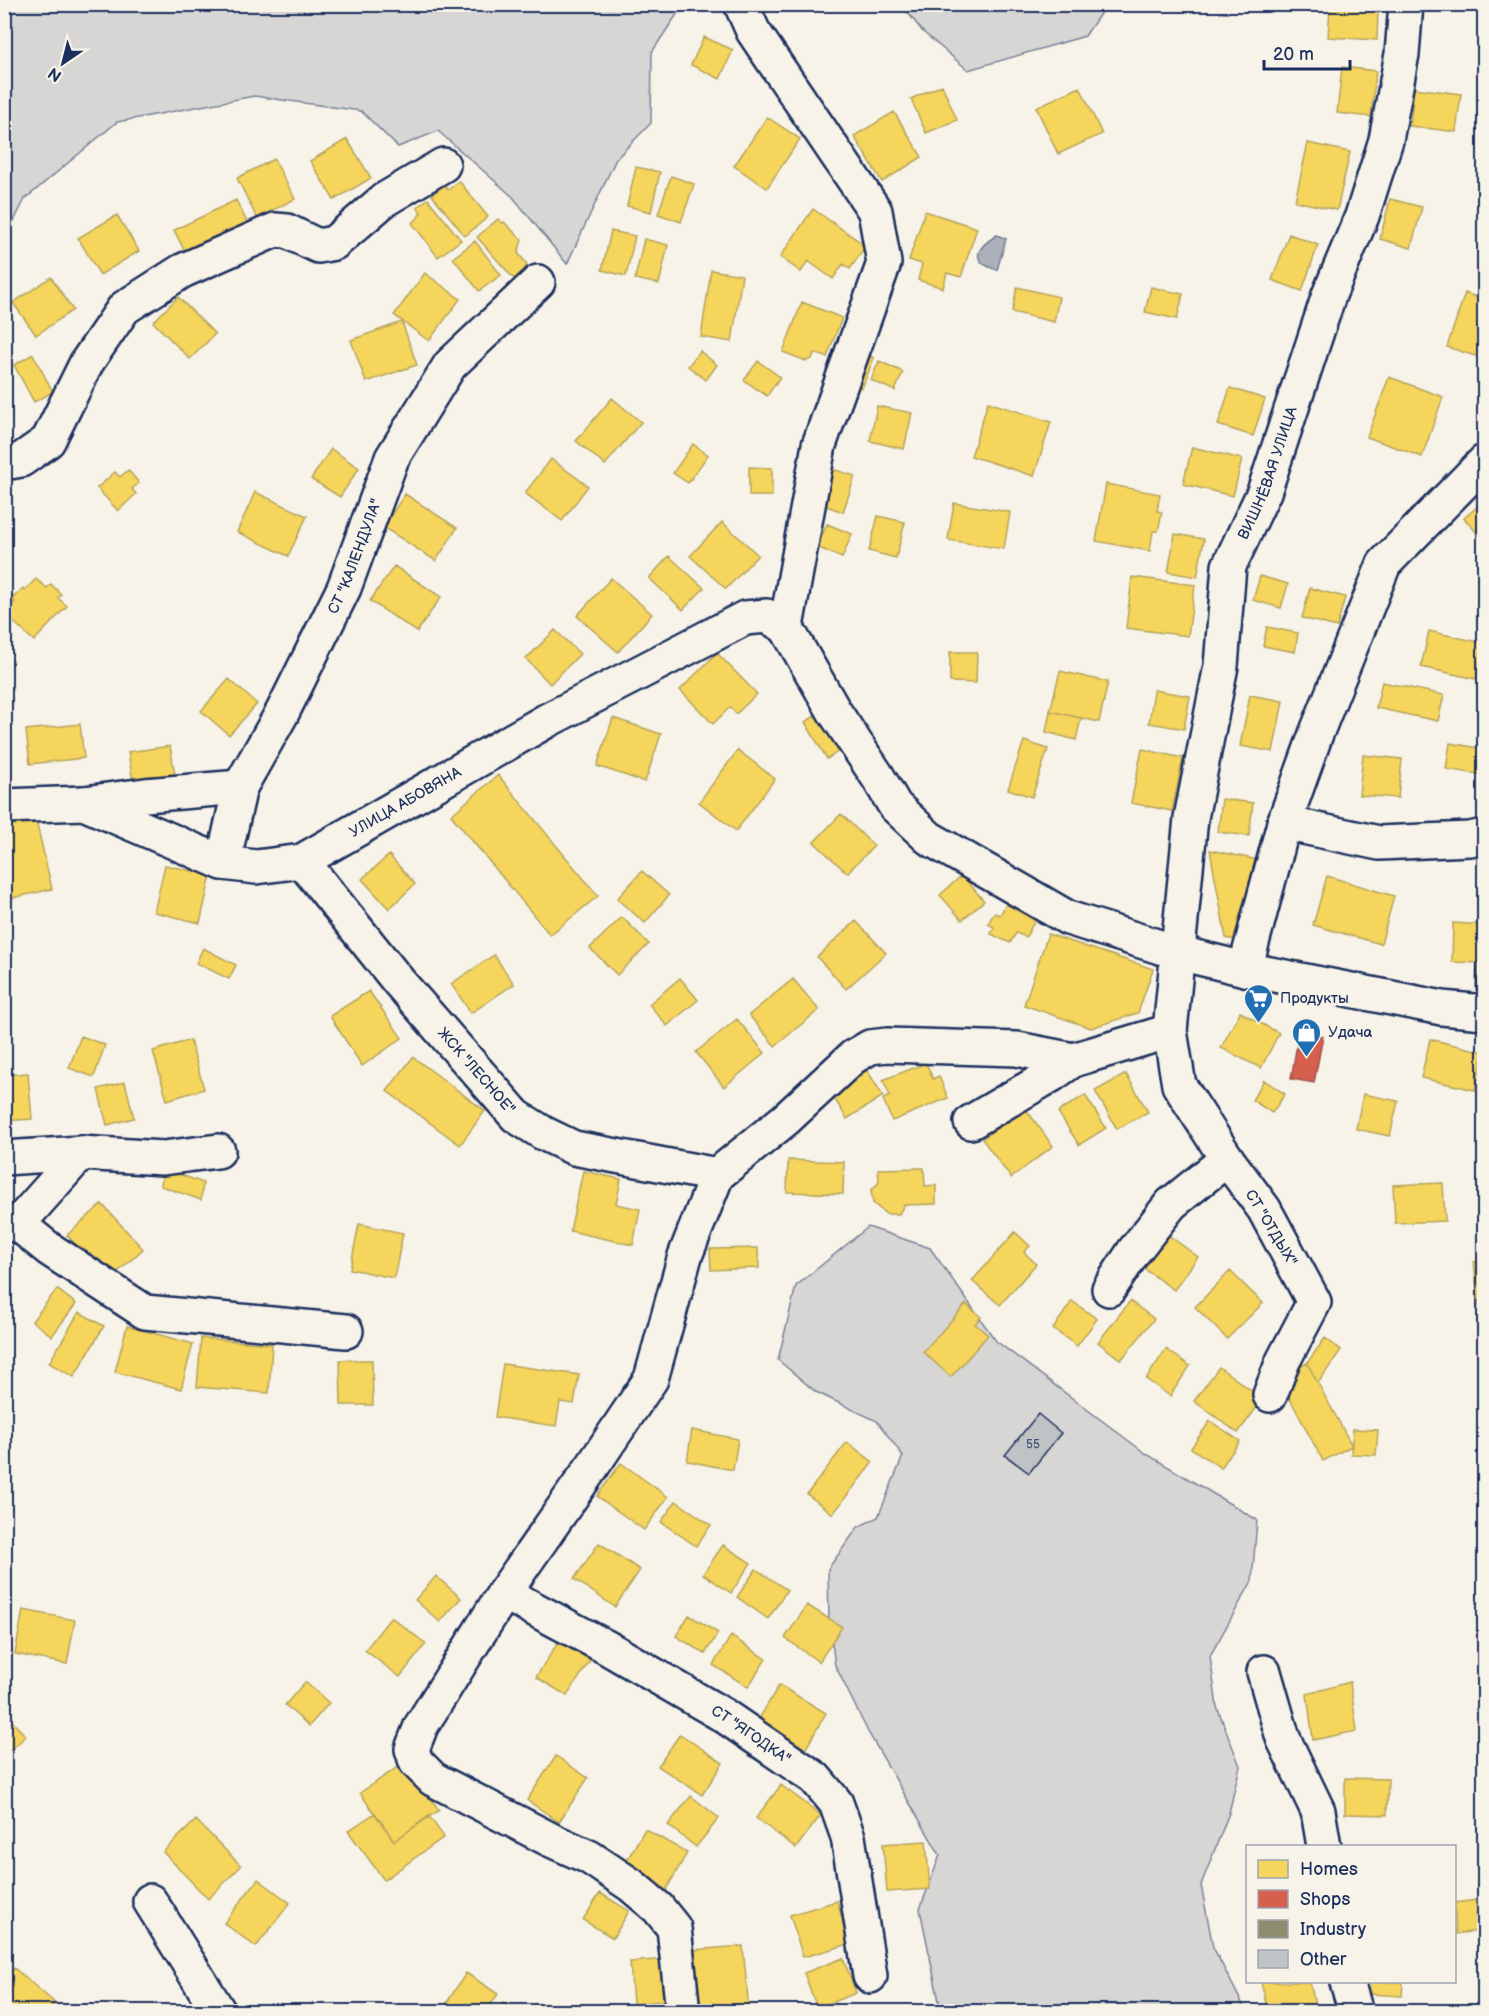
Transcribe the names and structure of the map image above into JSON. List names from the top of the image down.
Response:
{
  "streets": {
    "street": [
      "ВИШНЁВАЯ УЛИЦА",
      "СТ \"КАЛЕНДУЛА\"",
      "УЛИЦА АБОВЯНА",
      "ЖСК \"ЛЕСНОЕ\"",
      "СТ \"ОТДЫХ\"",
      "СТ \"ЯГОДКА\""
    ]
  },
  "crossings": [
    ["ВИШНЁВАЯ УЛИЦА", "СТ \"ОТДЫХ\""],
    ["СТ \"КАЛЕНДУЛА\"", "УЛИЦА АБОВЯНА"],
    ["УЛИЦА АБОВЯНА", "ЖСК \"ЛЕСНОЕ\""]
  ],
  "places": {
    "supermarket": ["Продукты"],
    "shop": ["Удача"]
  },
  "house_numbers": ["55"],
  "legend": [
    "Homes",
    "Shops",
    "Industry",
    "Other"
  ],
  "scale_bar": "20 m",
  "north": "bottom left"
}
